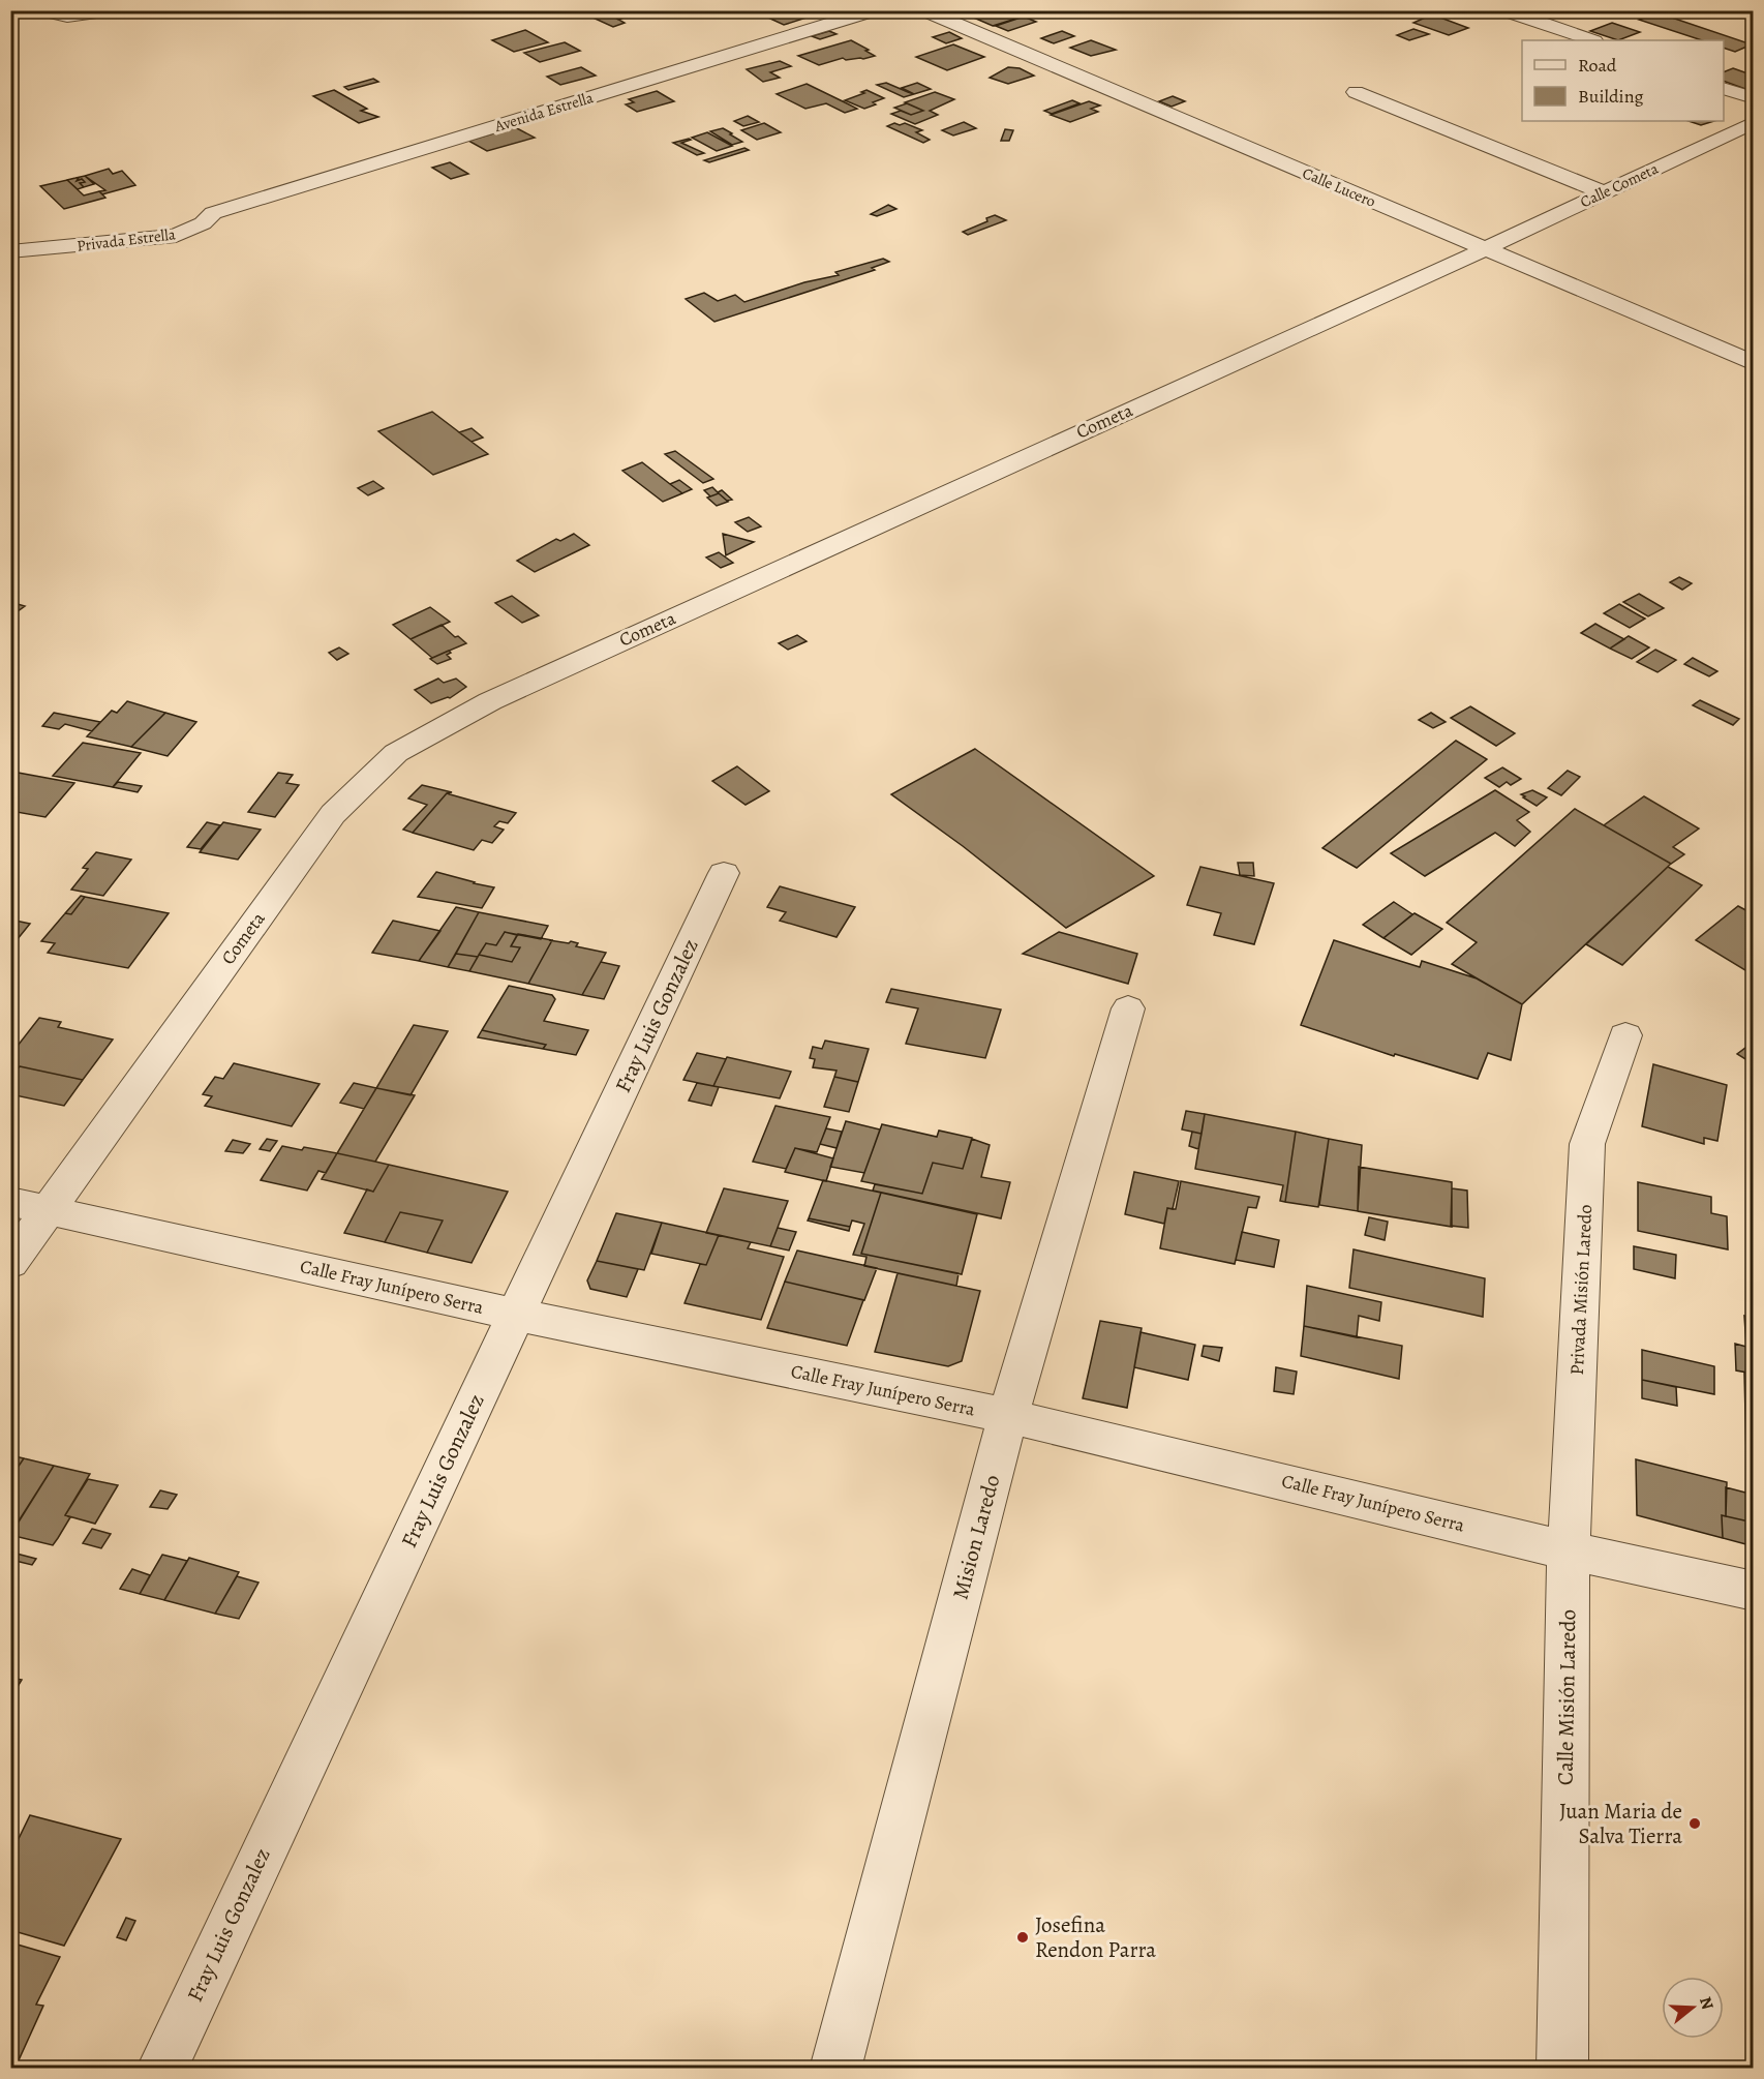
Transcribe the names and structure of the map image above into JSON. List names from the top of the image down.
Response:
{
  "streets": {
    "street": [
      "Avenida Estrella",
      "Calle Cometa",
      "Calle Lucero",
      "Privada Estrella",
      "Cometa",
      "Fray Luis Gonzalez",
      "Calle Fray Junípero Serra",
      "Privada Misión Laredo",
      "Mision Laredo",
      "Calle Misión Laredo"
    ]
  },
  "crossings": [
    ["Avenida Estrella", "Privada Estrella"],
    ["Calle Cometa", "Calle Lucero"],
    ["Calle Cometa", "Cometa"],
    ["Calle Lucero", "Cometa"],
    ["Cometa", "Calle Fray Junípero Serra"],
    ["Fray Luis Gonzalez", "Calle Fray Junípero Serra"],
    ["Calle Fray Junípero Serra", "Privada Misión Laredo"],
    ["Calle Fray Junípero Serra", "Mision Laredo"],
    ["Calle Fray Junípero Serra", "Calle Misión Laredo"],
    ["Privada Misión Laredo", "Calle Misión Laredo"]
  ],
  "places": ["Juan Maria de Salva Tierra", "Josefina Rendon Parra"],
  "legend": ["Road", "Building"],
  "north": "right"
}
